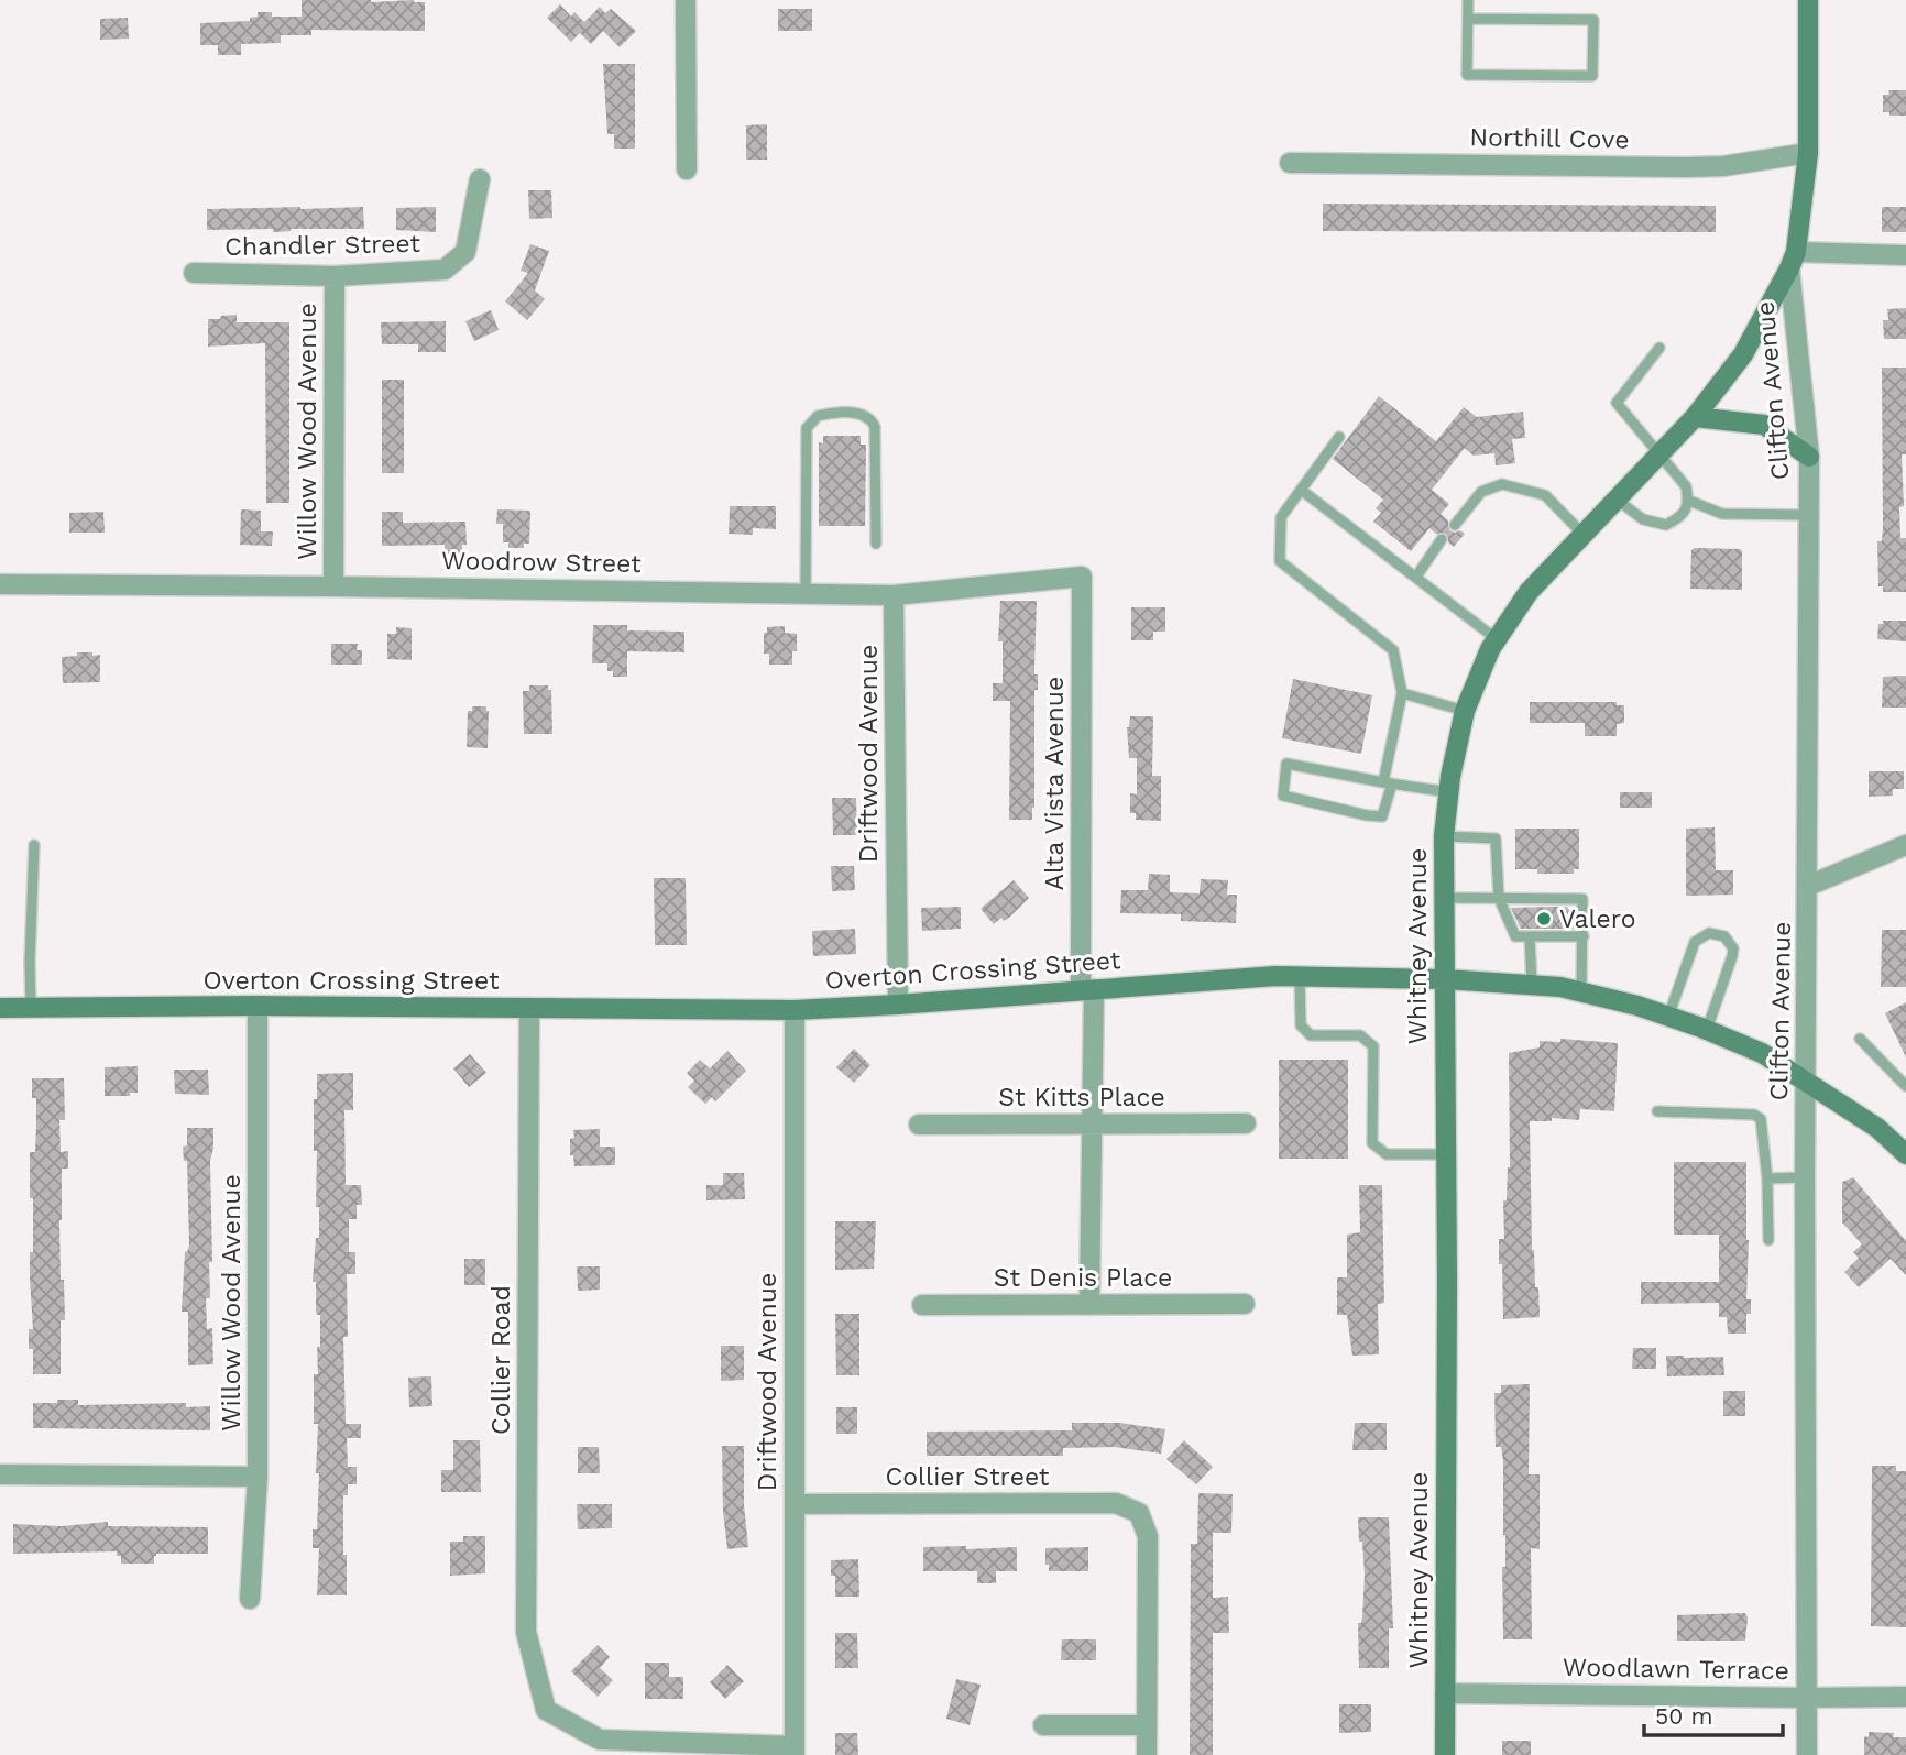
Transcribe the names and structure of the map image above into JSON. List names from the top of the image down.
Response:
{
  "streets": {
    "main road": ["Clifton Avenue", "Whitney Avenue", "Overton Crossing Street"],
    "street": [
      "Northill Cove",
      "Chandler Street",
      "Willow Wood Avenue",
      "Woodrow Street",
      "Driftwood Avenue",
      "Alta Vista Avenue",
      "St Kitts Place",
      "St Denis Place",
      "Collier Road",
      "Collier Street",
      "Woodlawn Terrace"
    ]
  },
  "crossings": [
    ["Northill Cove", "Clifton Avenue"],
    ["Chandler Street", "Willow Wood Avenue"],
    ["Clifton Avenue", "Whitney Avenue"],
    ["Clifton Avenue", "Overton Crossing Street"],
    ["Clifton Avenue", "Woodlawn Terrace"],
    ["Willow Wood Avenue", "Woodrow Street"],
    ["Willow Wood Avenue", "Overton Crossing Street"],
    ["Woodrow Street", "Driftwood Avenue"],
    ["Woodrow Street", "Alta Vista Avenue"],
    ["Driftwood Avenue", "Overton Crossing Street"],
    ["Driftwood Avenue", "Collier Road"],
    ["Driftwood Avenue", "Collier Street"],
    ["Alta Vista Avenue", "Overton Crossing Street"],
    ["Alta Vista Avenue", "St Kitts Place"],
    ["Alta Vista Avenue", "St Denis Place"],
    ["Whitney Avenue", "Overton Crossing Street"],
    ["Whitney Avenue", "Woodlawn Terrace"],
    ["Overton Crossing Street", "Collier Road"]
  ],
  "places": ["Valero"],
  "scale_bar": "50 m"
}
